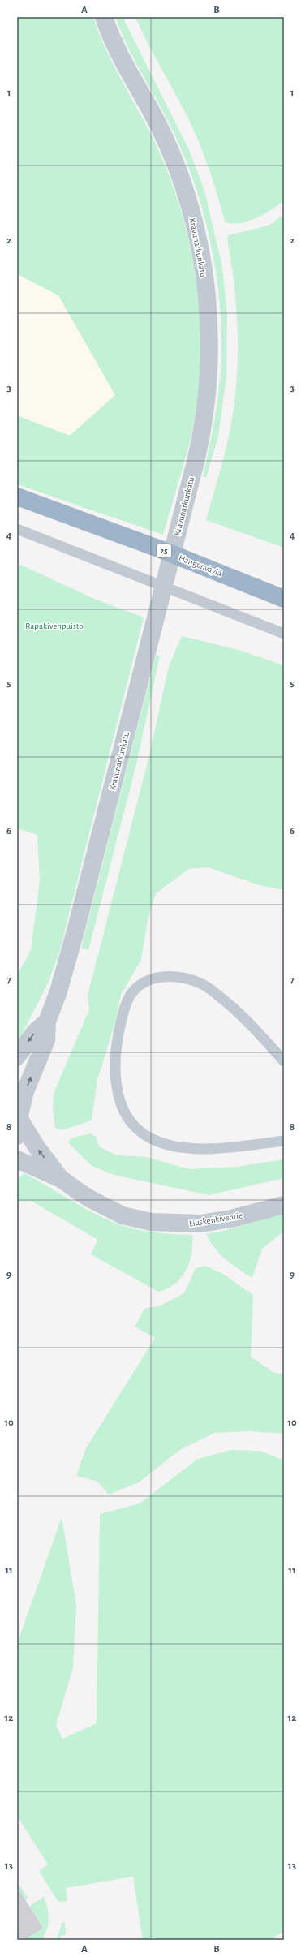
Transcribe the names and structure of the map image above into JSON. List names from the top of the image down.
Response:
{
  "streets": {
    "highway": ["25", "Hangonväylä"],
    "street": ["Kravunarkunkatu", "Liuskenkiventie"]
  },
  "crossings": [
    ["Kravunarkunkatu", "Liuskenkiventie"]
  ],
  "parks": ["Rapakivenpuisto"],
  "grid": {
    "columns": ["A", "B"],
    "rows": [
      "1",
      "2",
      "3",
      "4",
      "5",
      "6",
      "7",
      "8",
      "9",
      "10",
      "11",
      "12",
      "13"
    ]
  }
}
